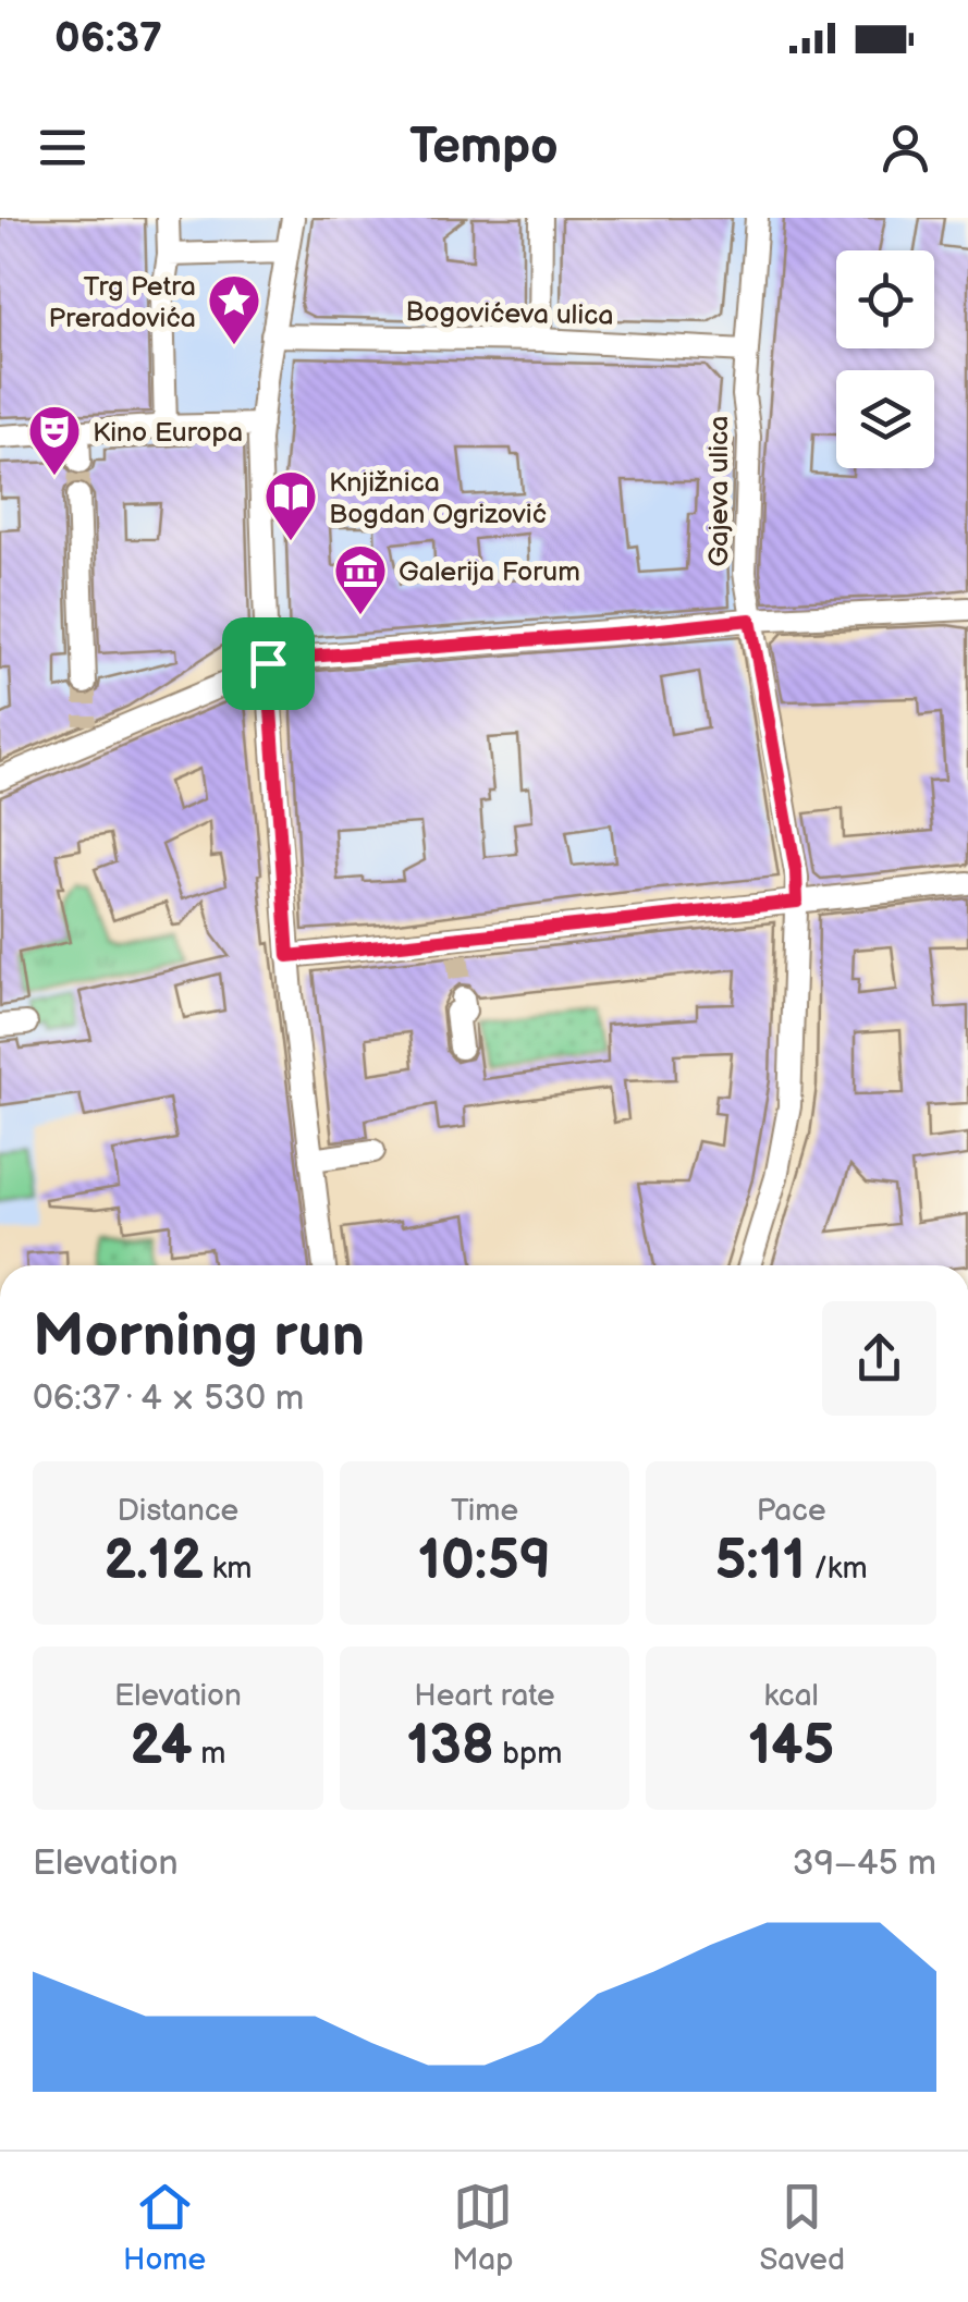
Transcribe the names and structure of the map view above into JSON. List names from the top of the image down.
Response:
{
  "streets": {
    "street": ["Bogovićeva ulica", "Gajeva ulica"]
  },
  "crossings": [
    ["Bogovićeva ulica", "Gajeva ulica"]
  ],
  "places": {
    "place": ["Trg Petra Preradovića"],
    "theatre": ["Kino Europa"],
    "library": ["Knjižnica Bogdan Ogrizović"],
    "museum": ["Galerija Forum"]
  },
  "page": {
    "status": "06:37",
    "header": "Tempo",
    "heading": ["Morning run", "06:37 · 4 × 530 m"],
    "stats": [
      ["Distance", "2.12 km"],
      ["Time", "10:59"],
      ["Pace", "5:11 /km"],
      ["Elevation", "24 m"],
      ["Heart rate", "138 bpm"],
      ["kcal", "145"]
    ],
    "chart": ["Elevation", "39–45 m"],
    "tabs": ["Home", "Map", "Saved"]
  }
}
